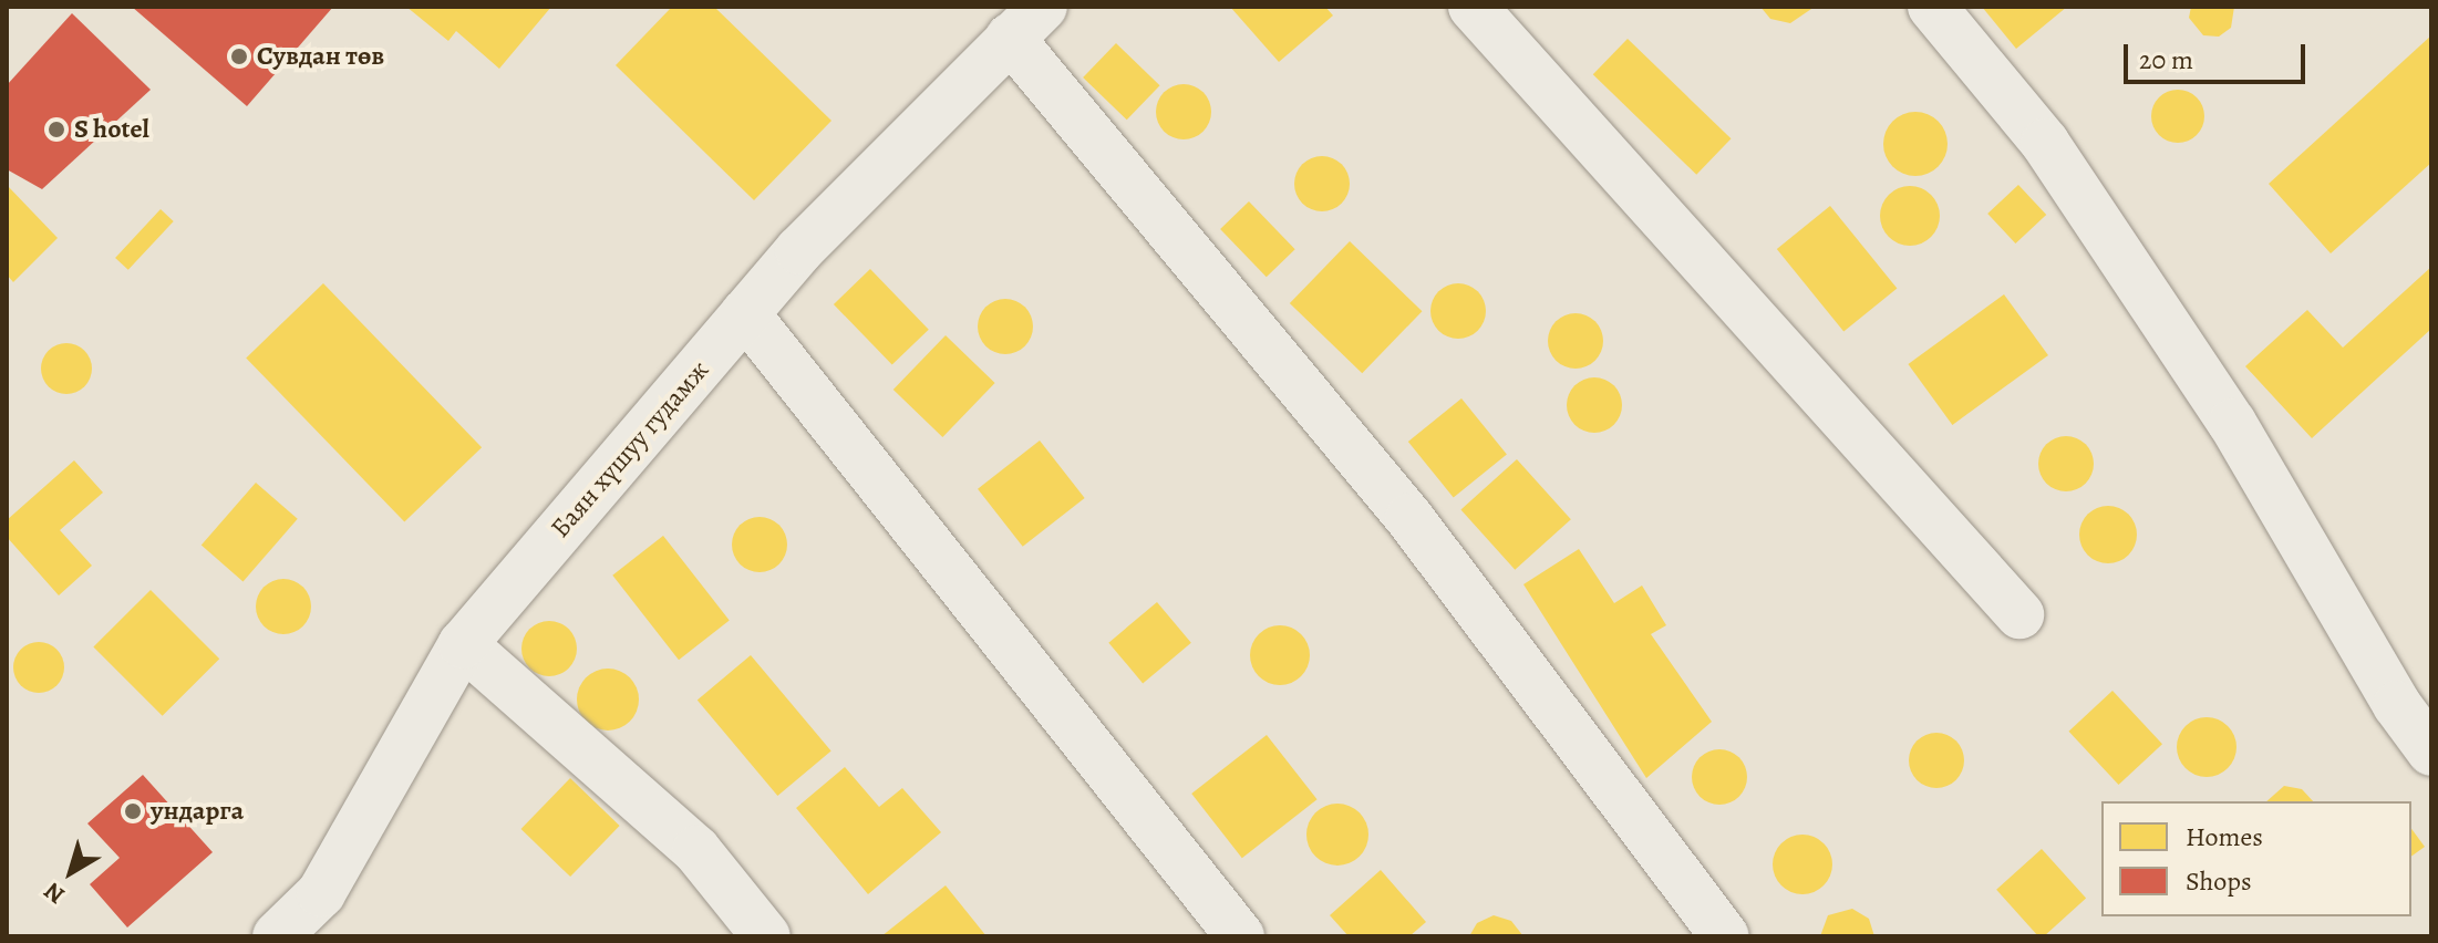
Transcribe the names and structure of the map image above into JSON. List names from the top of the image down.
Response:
{
  "streets": {
    "street": ["Баян хүшуу гудамж"]
  },
  "places": ["Сувдан төв", "S hotel", "ундарга"],
  "legend": ["Homes", "Shops"],
  "scale_bar": "20 m",
  "north": "bottom left"
}
